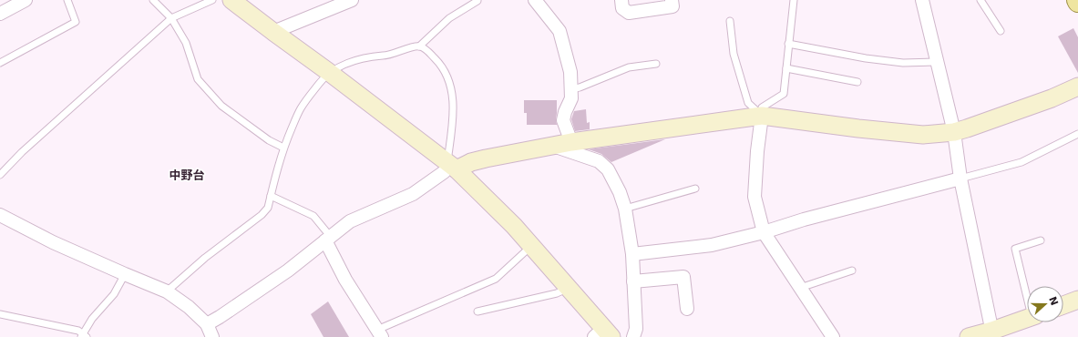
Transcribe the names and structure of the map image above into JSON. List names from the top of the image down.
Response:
{
  "districts": ["中野台"],
  "north": "right"
}
